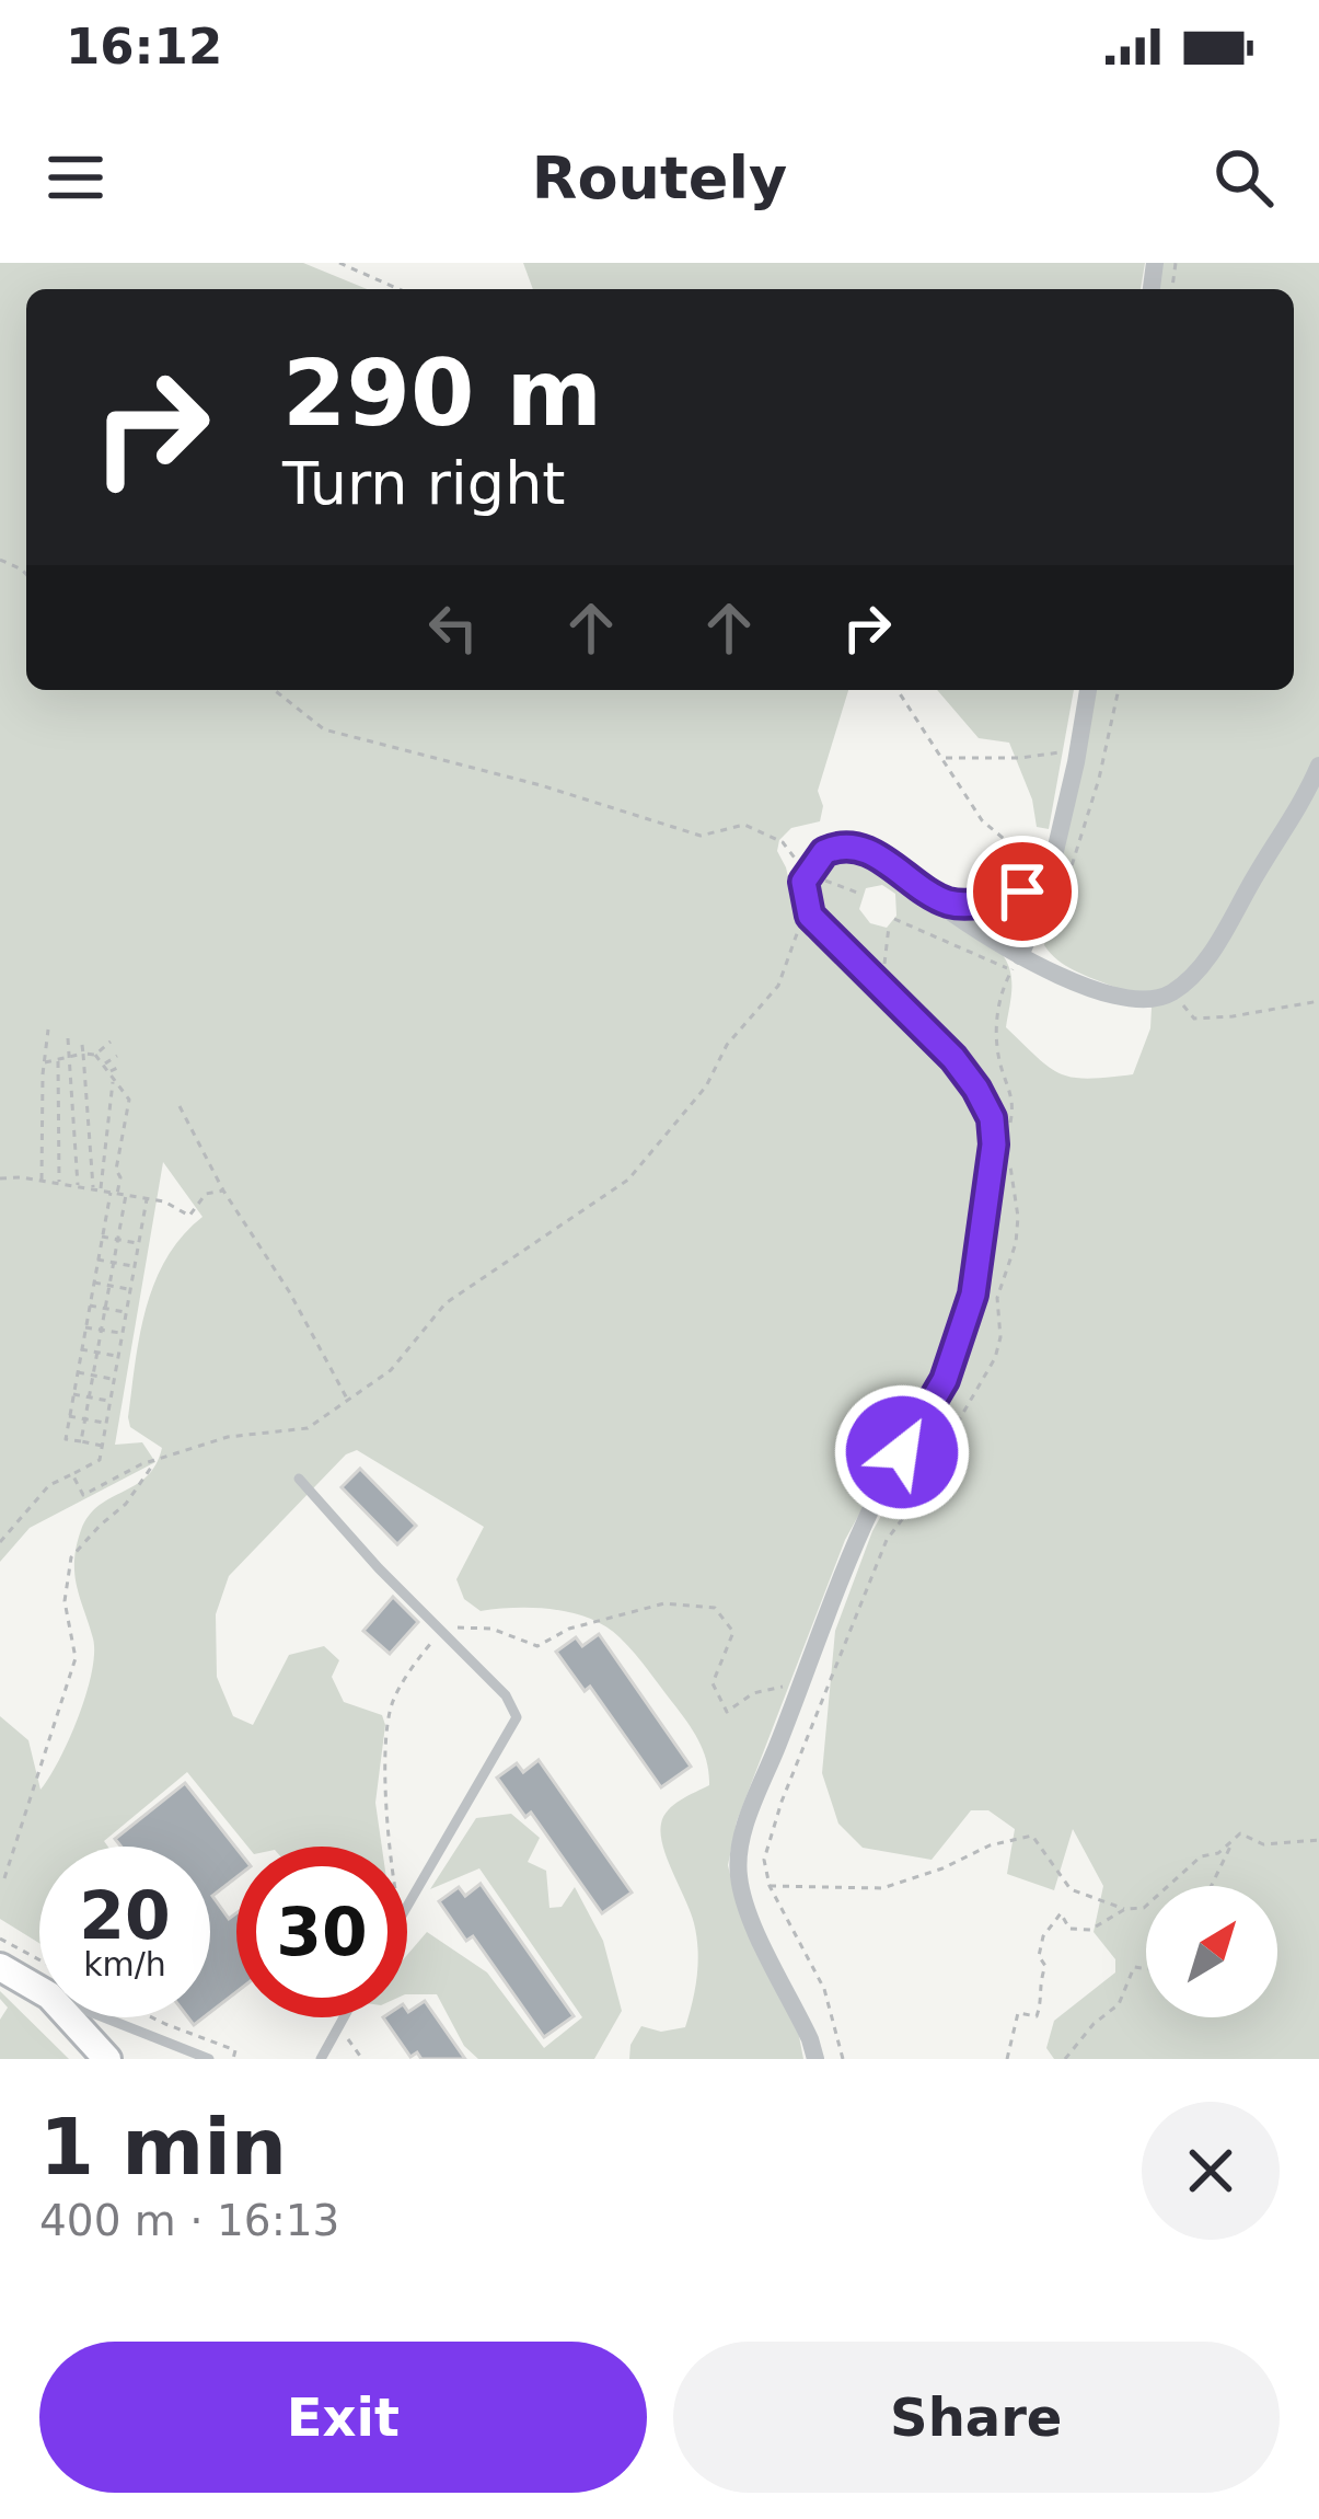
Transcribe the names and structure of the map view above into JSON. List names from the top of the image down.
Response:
{
  "north": "top right",
  "page": {
    "status": "16:12",
    "header": "Routely",
    "turn": ["290 m", "Turn right"],
    "speed": "20 km/h",
    "limit": "30",
    "heading": ["1 min", "400 m · 16:13"],
    "buttons": ["Exit", "Share"]
  }
}
